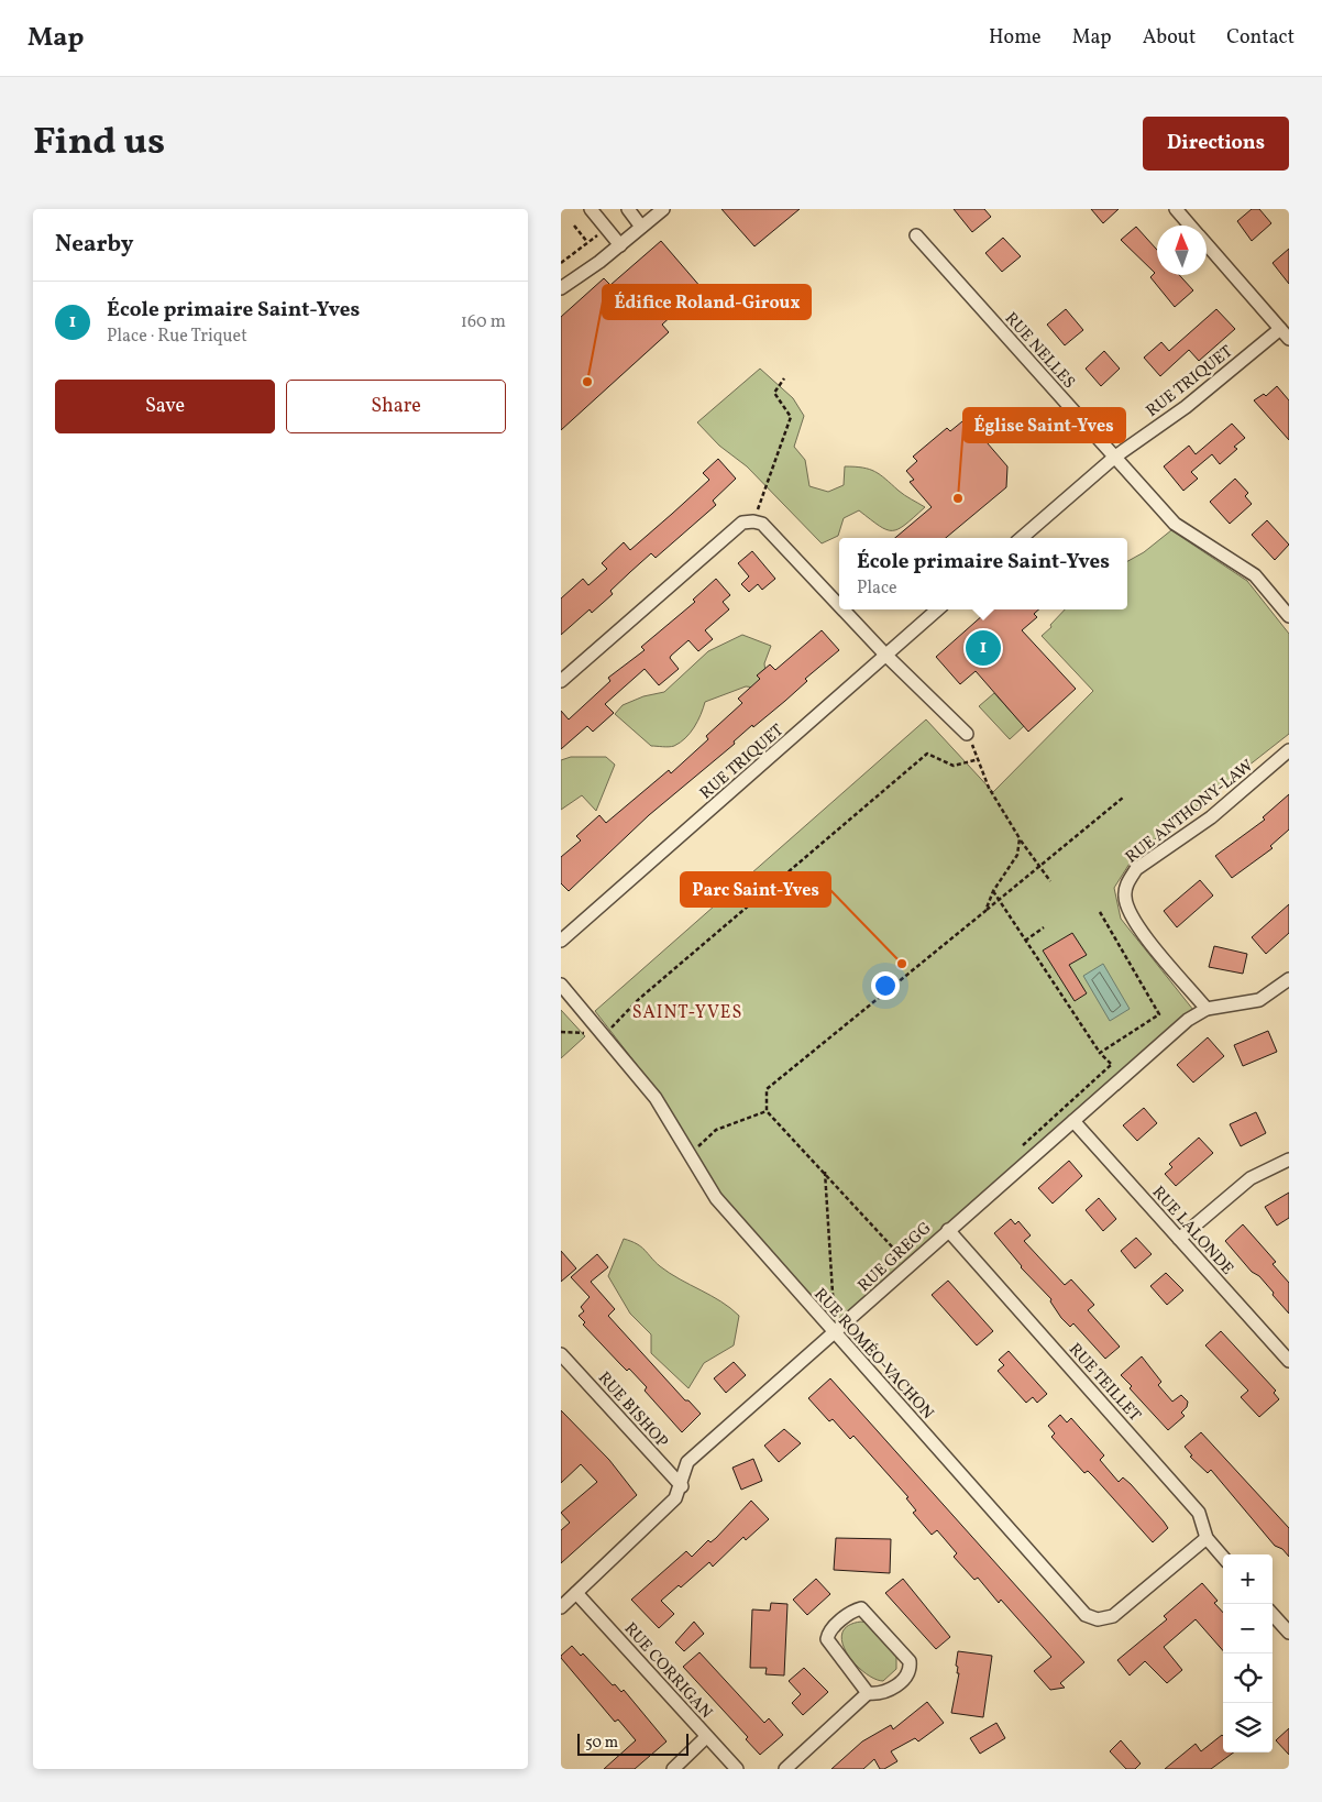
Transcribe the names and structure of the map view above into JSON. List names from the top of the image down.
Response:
{
  "streets": {
    "street": [
      "RUE NELLES",
      "RUE TRIQUET",
      "RUE ANTHONY-LAW",
      "RUE LALONDE",
      "RUE GREGG",
      "RUE ROMÉO-VACHON",
      "RUE TEILLET",
      "RUE BISHOP",
      "RUE CORRIGAN"
    ]
  },
  "crossings": [
    ["RUE NELLES", "RUE TRIQUET"],
    ["RUE ANTHONY-LAW", "RUE GREGG"],
    ["RUE LALONDE", "RUE GREGG"],
    ["RUE GREGG", "RUE ROMÉO-VACHON"],
    ["RUE GREGG", "RUE TEILLET"],
    ["RUE GREGG", "RUE BISHOP"],
    ["RUE GREGG", "RUE CORRIGAN"],
    ["RUE ROMÉO-VACHON", "RUE TEILLET"]
  ],
  "districts": ["SAINT-YVES"],
  "places": ["Édifice Roland-Giroux", "Église Saint-Yves", "Parc Saint-Yves"],
  "scale_bar": "50 m",
  "north": "top",
  "page": {
    "header": "Map",
    "nav": [
      "Home",
      "Map",
      "About",
      "Contact"
    ],
    "title": "Find us",
    "buttons": [
      "Directions",
      ["Save", "Share"]
    ],
    "heading": "Nearby",
    "list": [
      {
        "mark": "1",
        "name": "École primaire Saint-Yves",
        "note": "Place · Rue Triquet",
        "value": "160 m"
      }
    ],
    "popup": ["École primaire Saint-Yves", "Place"],
    "pins": "1",
    "map_buttons": ["+", "−"],
    "scale": "50 m"
  }
}
